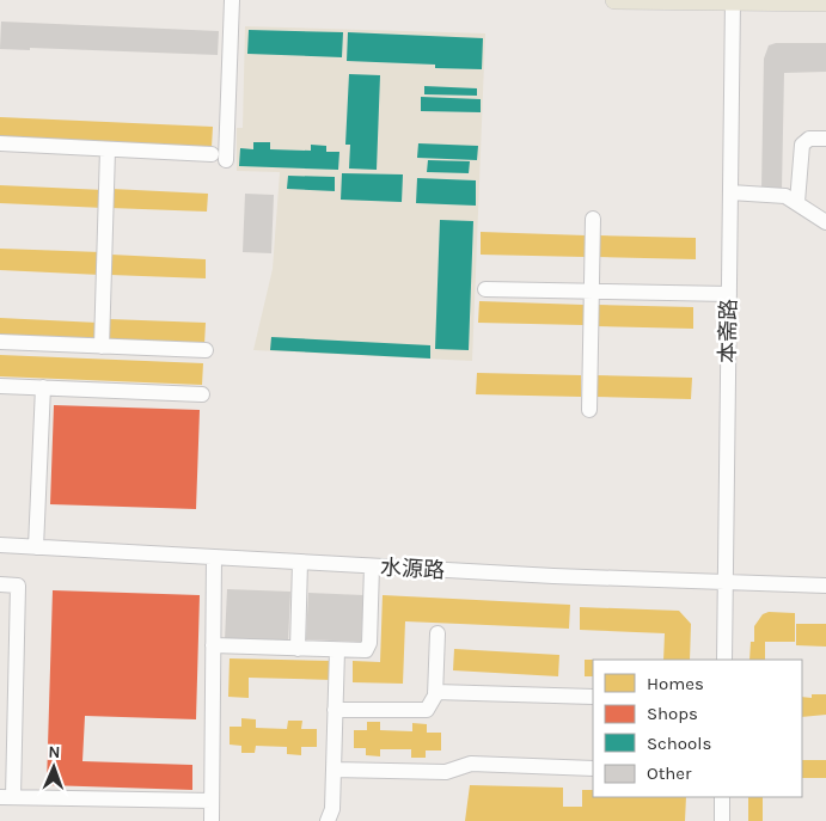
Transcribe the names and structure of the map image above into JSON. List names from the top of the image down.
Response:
{
  "streets": {
    "street": ["本斋路", "水源路"]
  },
  "crossings": [
    ["本斋路", "水源路"]
  ],
  "legend": [
    "Homes",
    "Shops",
    "Schools",
    "Other"
  ],
  "north": "top"
}
